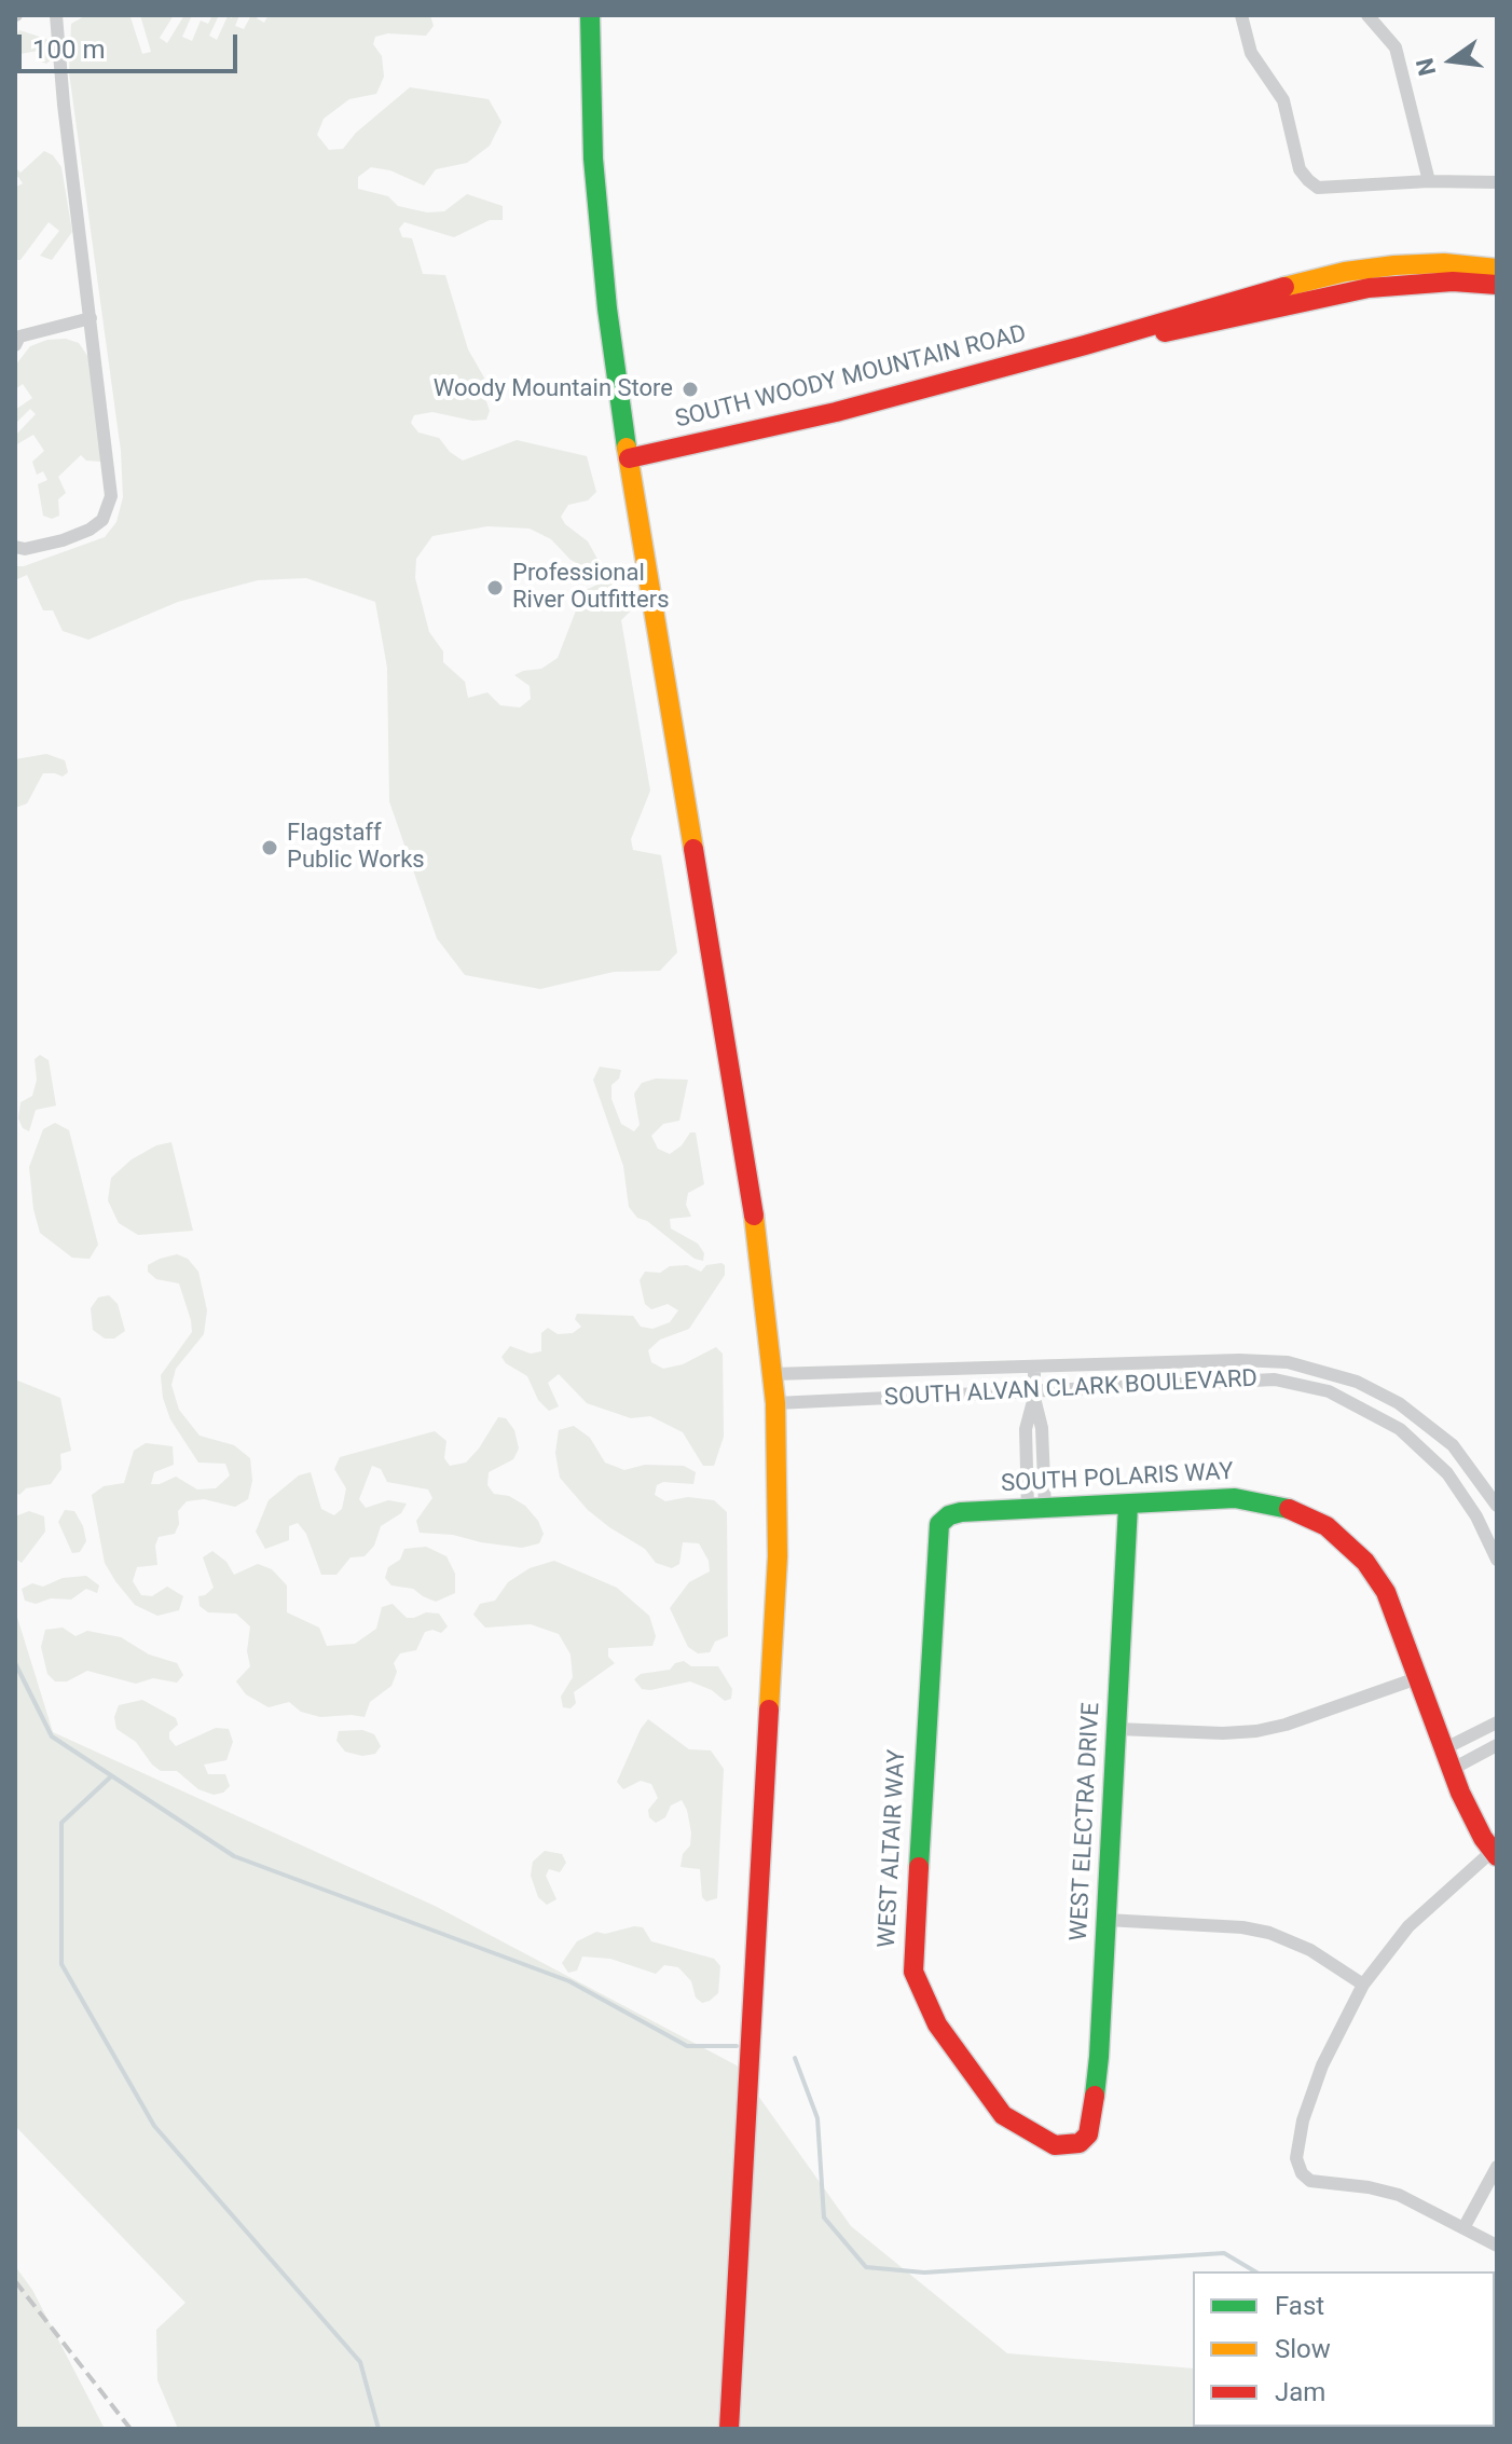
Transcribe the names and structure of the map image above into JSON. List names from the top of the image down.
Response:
{
  "streets": {
    "street": [
      "SOUTH WOODY MOUNTAIN ROAD",
      "SOUTH ALVAN CLARK BOULEVARD",
      "SOUTH POLARIS WAY",
      "WEST ELECTRA DRIVE",
      "WEST ALTAIR WAY"
    ]
  },
  "crossings": [
    ["SOUTH POLARIS WAY", "WEST ELECTRA DRIVE"],
    ["SOUTH POLARIS WAY", "WEST ALTAIR WAY"],
    ["WEST ELECTRA DRIVE", "WEST ALTAIR WAY"]
  ],
  "places": ["Woody Mountain Store", "Professional River Outfitters", "Flagstaff Public Works"],
  "legend": ["Fast", "Slow", "Jam"],
  "scale_bar": "100 m",
  "north": "left"
}
